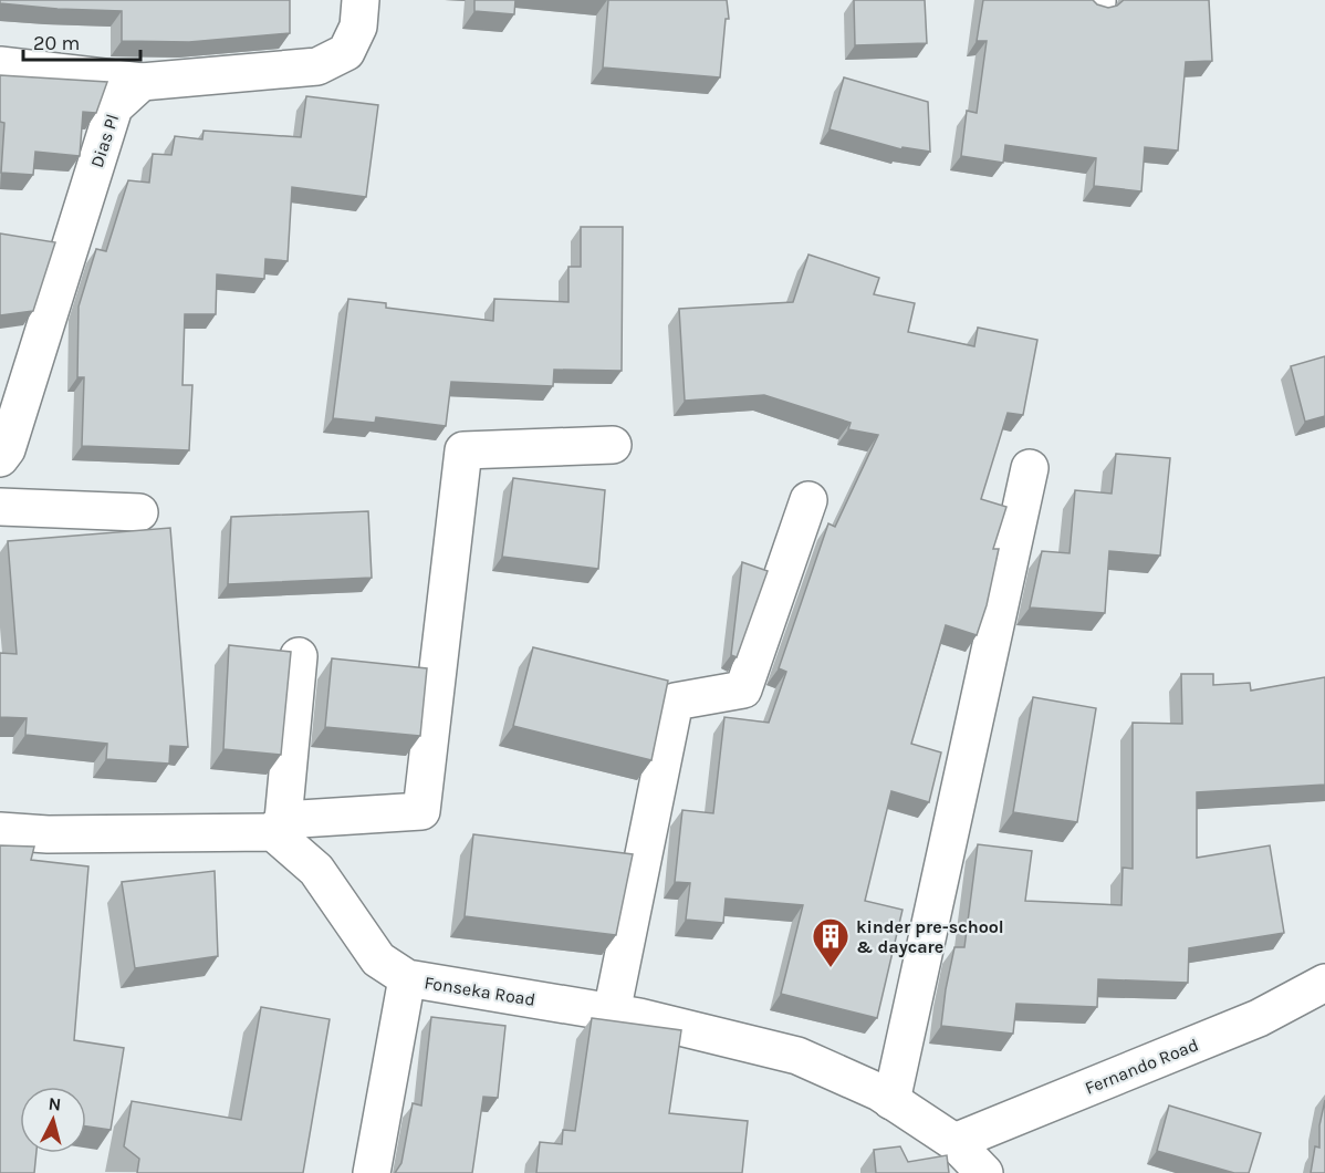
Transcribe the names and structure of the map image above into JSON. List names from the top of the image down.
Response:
{
  "streets": {
    "street": ["Dias Pl", "Fonseka Road", "Fernando Road"]
  },
  "crossings": [
    ["Fonseka Road", "Fernando Road"]
  ],
  "places": {
    "building": ["kinder pre-school & daycare"]
  },
  "scale_bar": "20 m",
  "north": "top"
}
